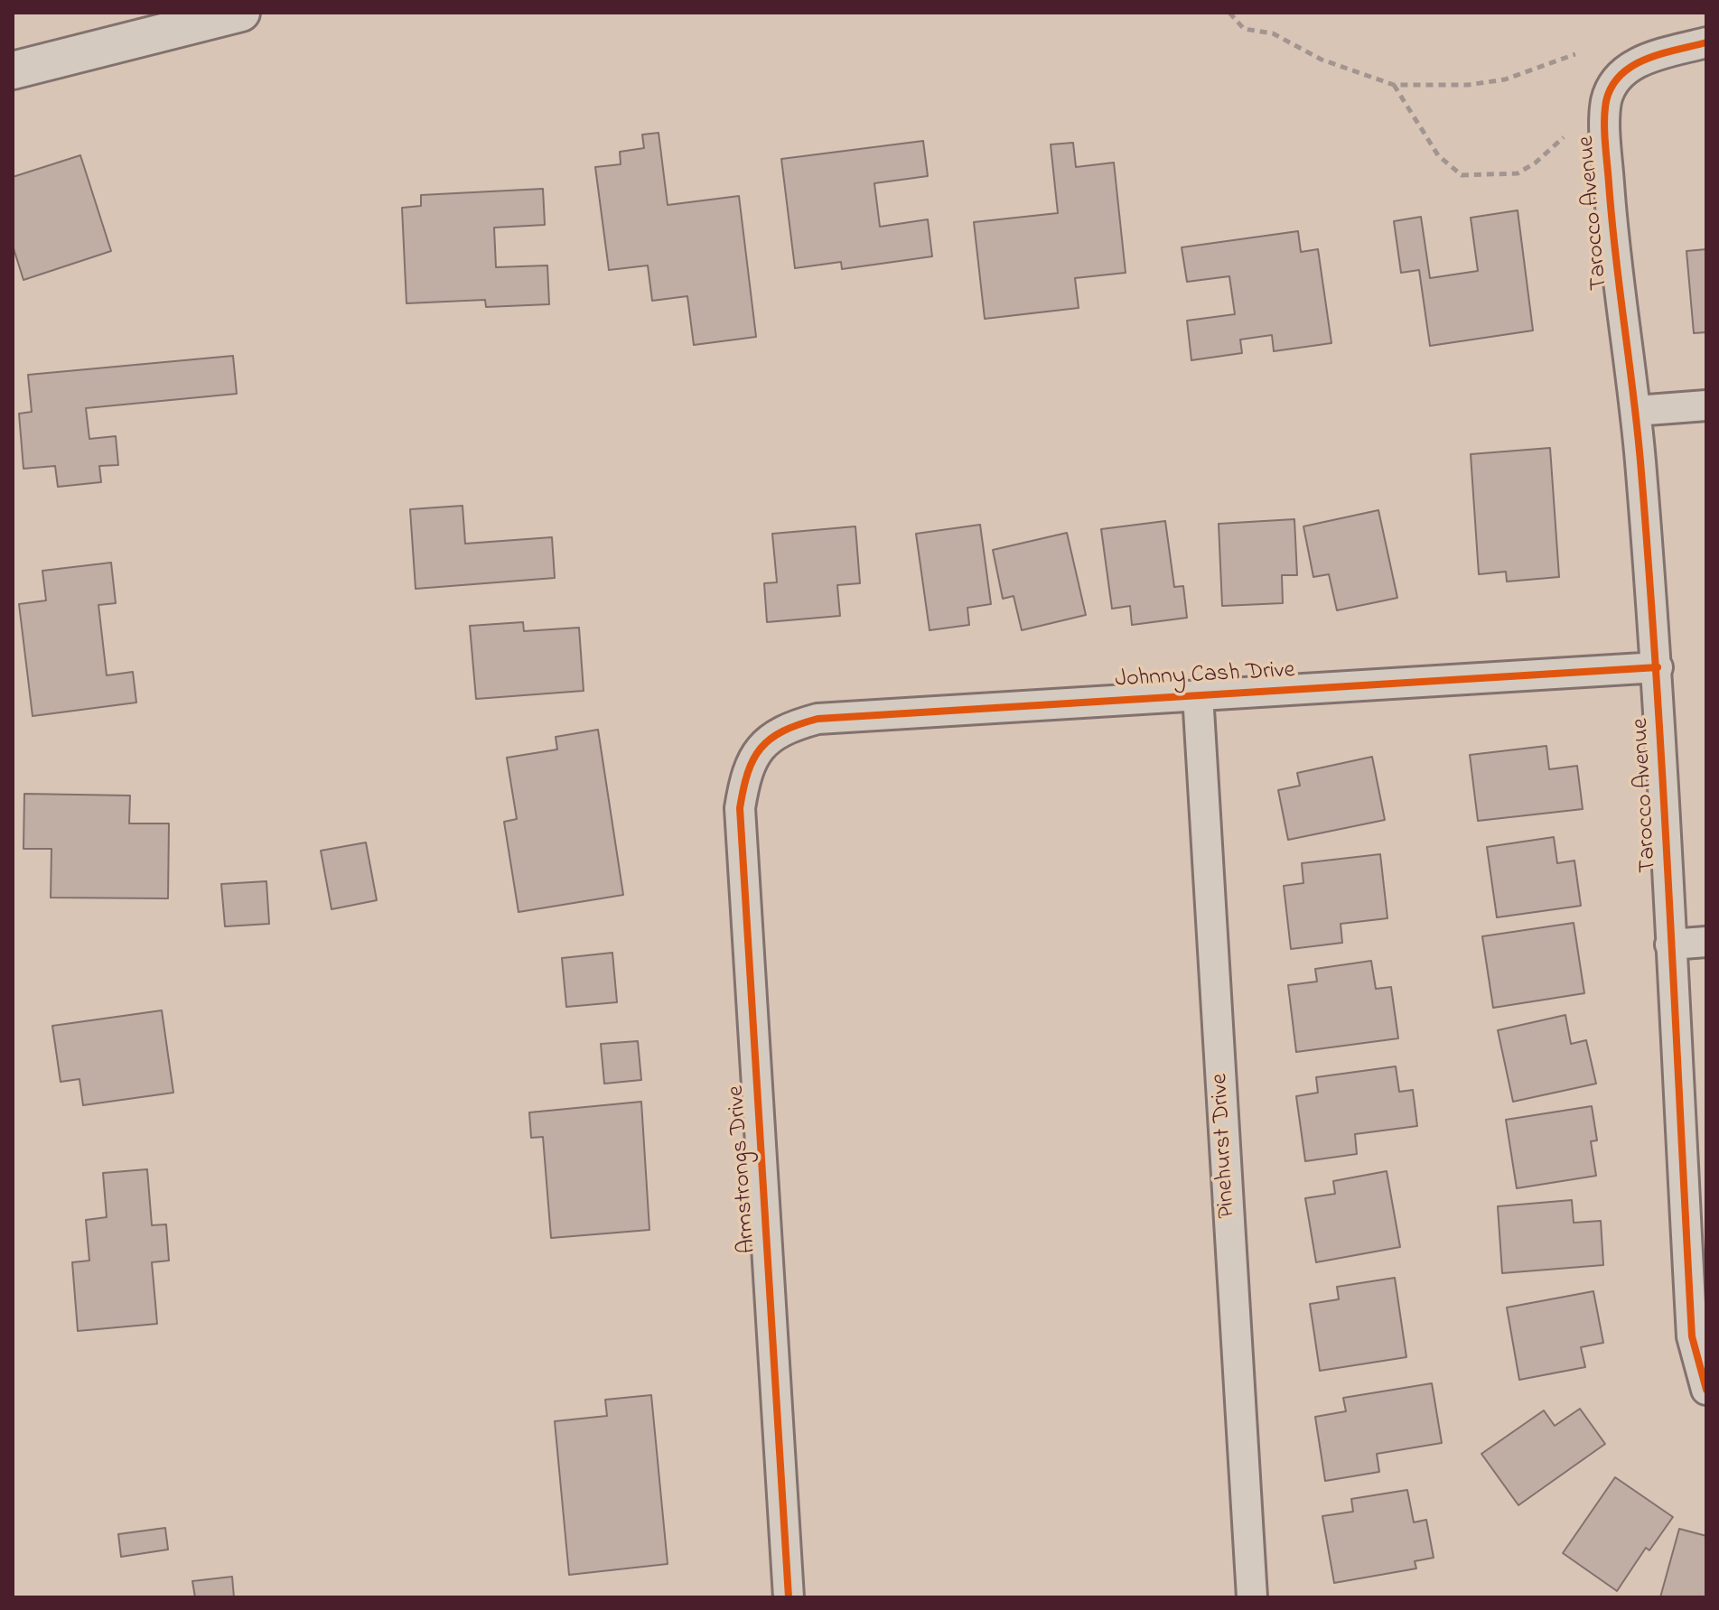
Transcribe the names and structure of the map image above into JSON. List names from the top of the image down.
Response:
{
  "streets": {
    "street": [
      "Tarocco Avenue",
      "Johnny Cash Drive",
      "Pinehurst Drive",
      "Armstrongs Drive"
    ]
  },
  "crossings": [
    ["Tarocco Avenue", "Johnny Cash Drive"],
    ["Johnny Cash Drive", "Pinehurst Drive"],
    ["Johnny Cash Drive", "Armstrongs Drive"]
  ]
}
